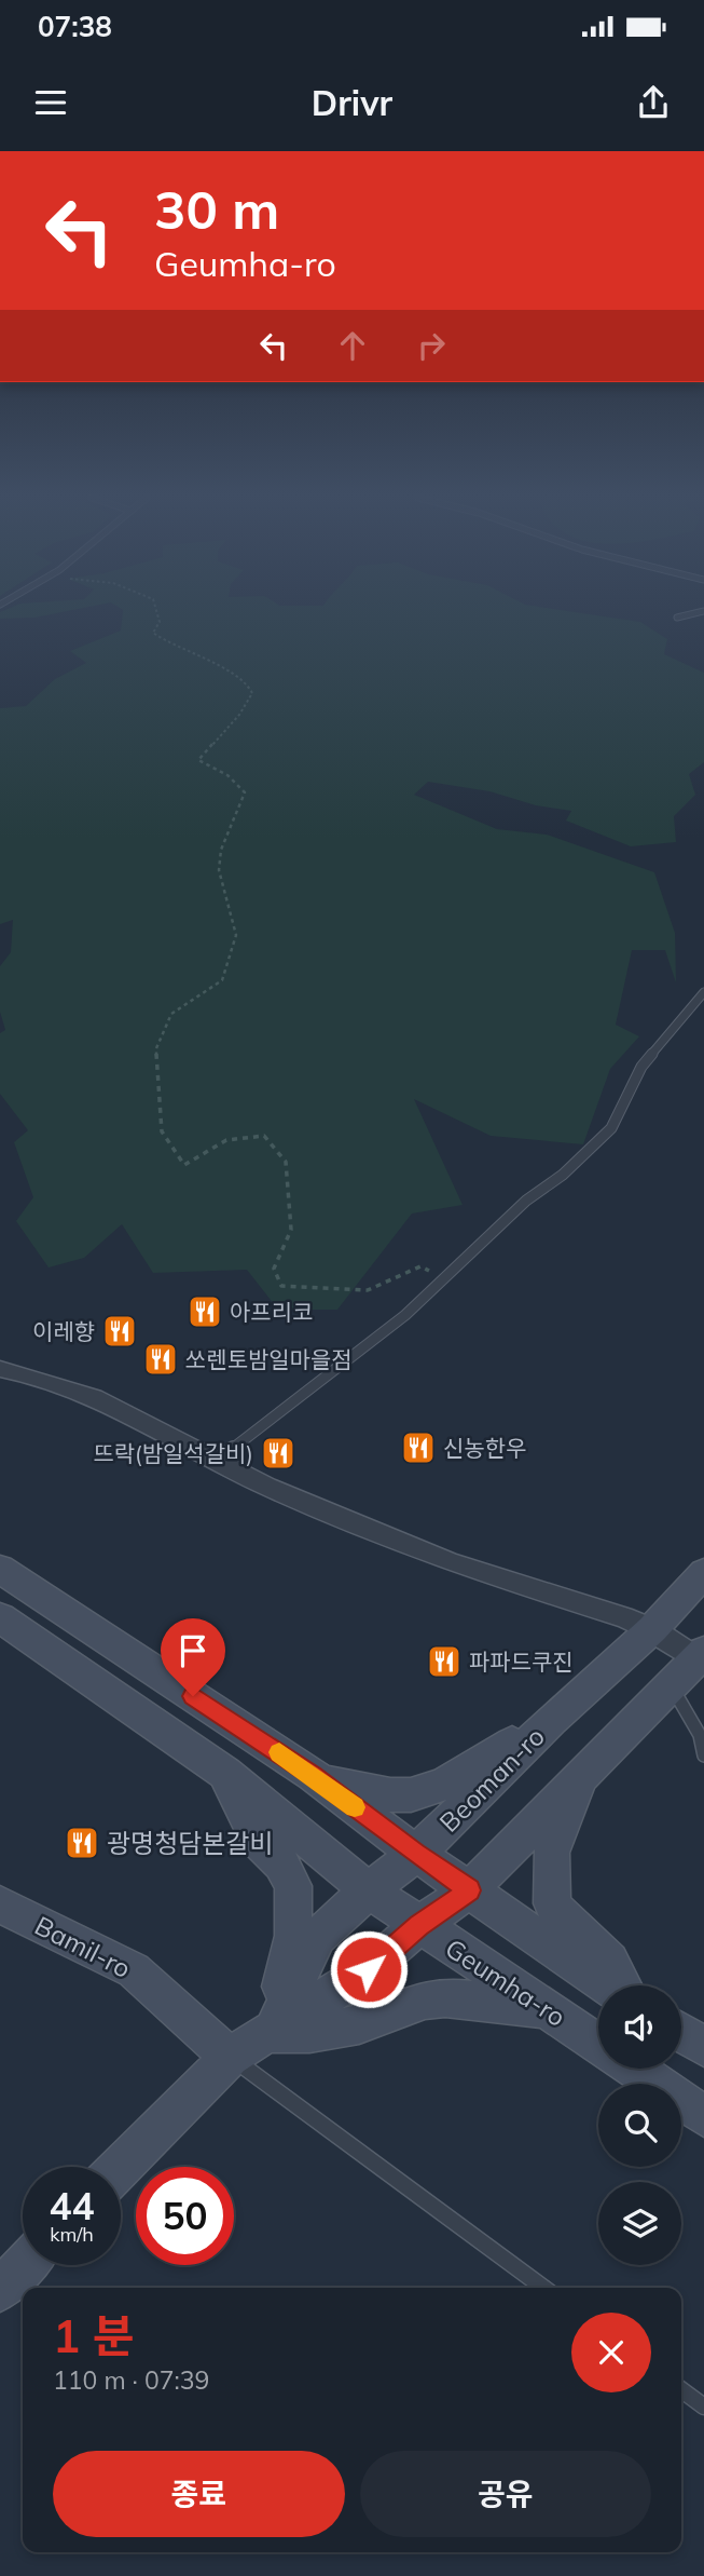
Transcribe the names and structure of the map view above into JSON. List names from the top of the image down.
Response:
{
  "streets": {
    "main road": ["Beoman-ro", "Bamil-ro", "Geumha-ro"]
  },
  "crossings": [
    ["Beoman-ro", "Geumha-ro"]
  ],
  "places": {
    "restaurant": [
      "아프리코",
      "이레향",
      "쏘렌토밤일마을점",
      "신농한우",
      "뜨락(밤일석갈비)",
      "파파드쿠진",
      "광명청담본갈비"
    ]
  },
  "page": {
    "status": "07:38",
    "header": "Drivr",
    "turn": ["30 m", "Geumha-ro"],
    "speed": "44 km/h",
    "limit": "50",
    "heading": ["1 분", "110 m · 07:39"],
    "buttons": ["종료", "공유"]
  }
}
